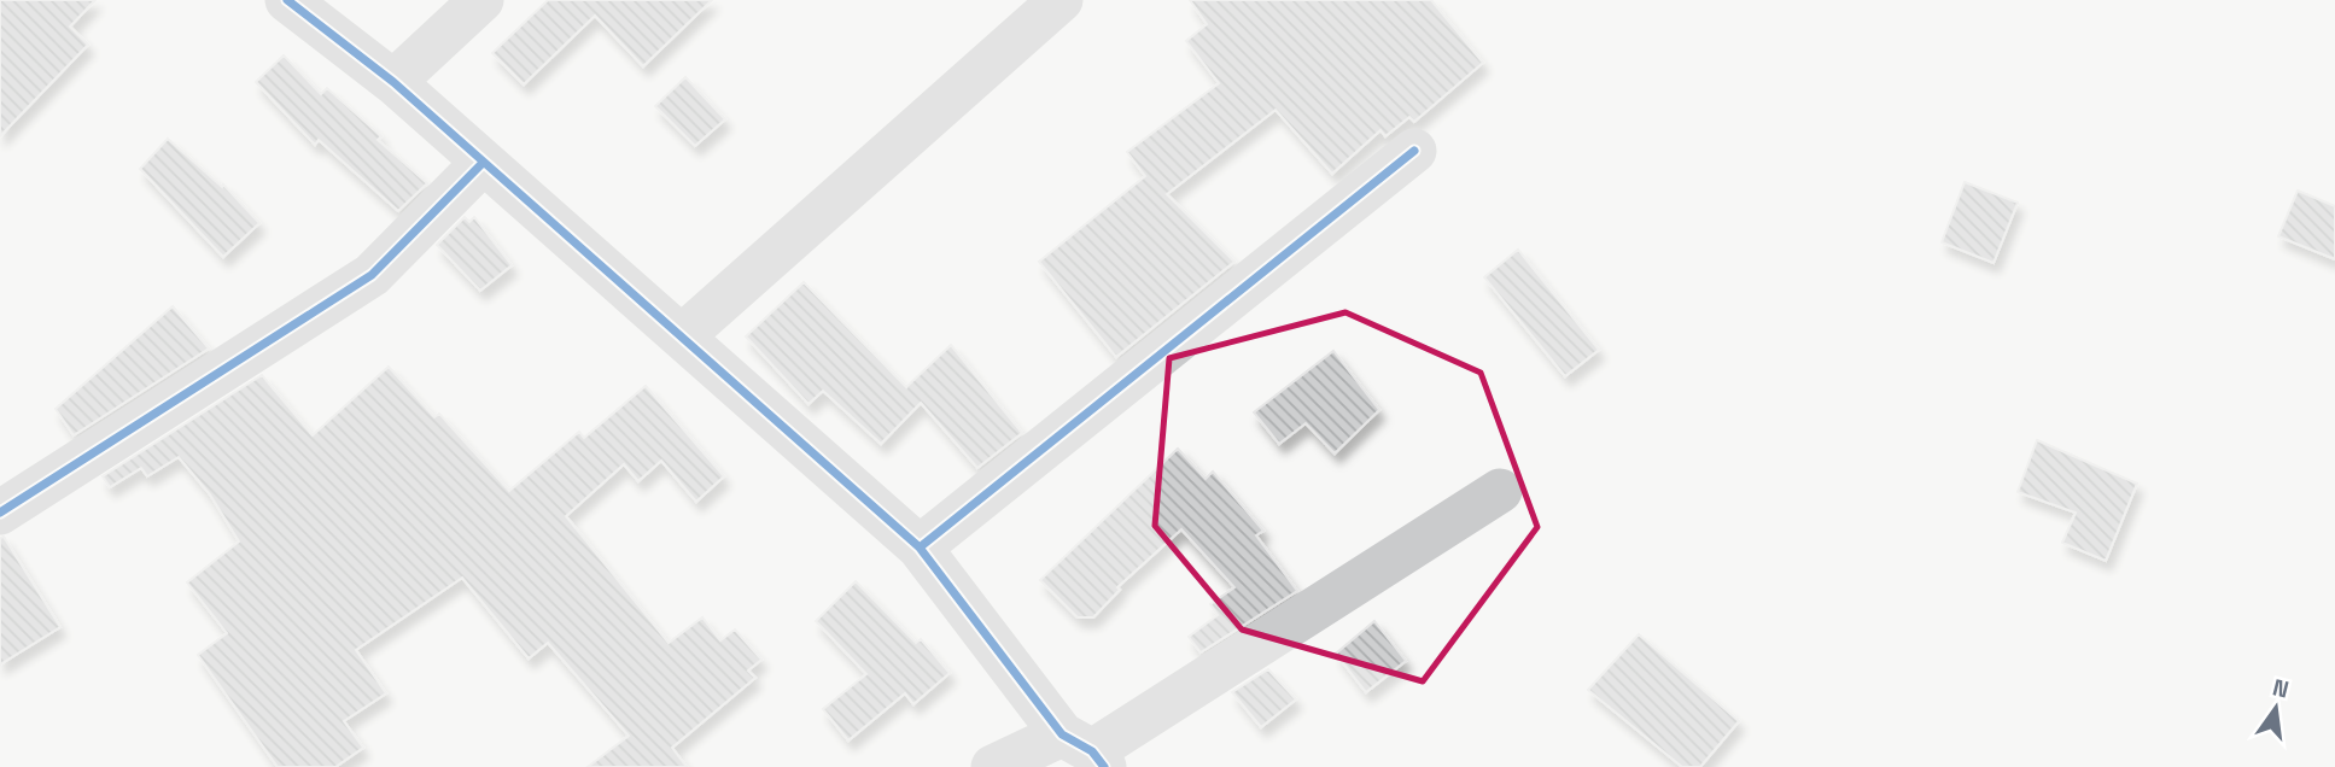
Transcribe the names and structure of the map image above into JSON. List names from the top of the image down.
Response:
{
  "north": "top"
}
